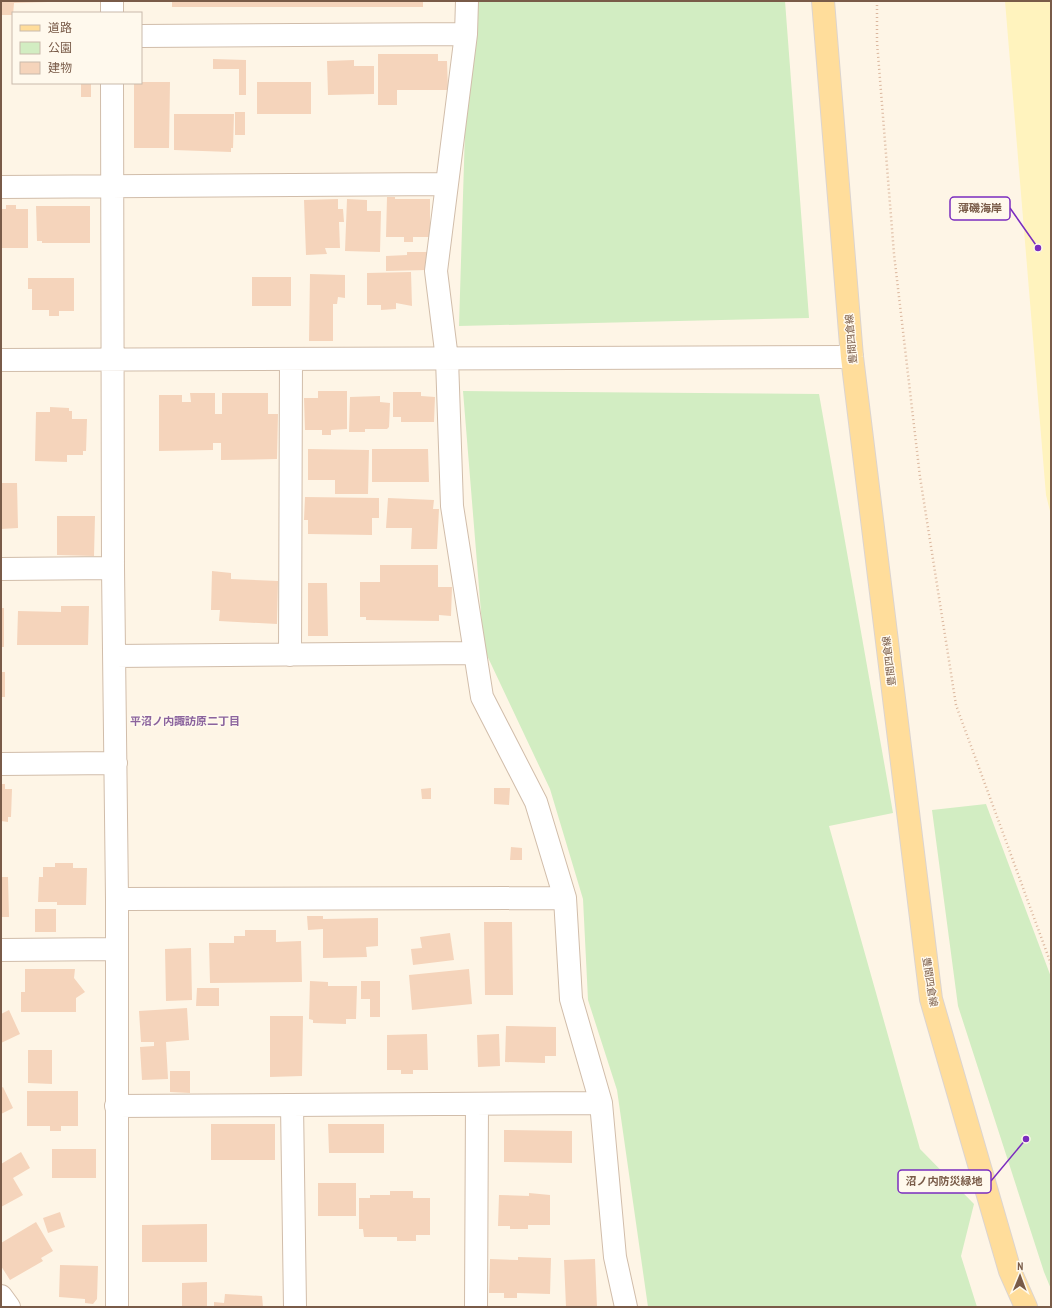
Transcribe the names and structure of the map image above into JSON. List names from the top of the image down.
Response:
{
  "streets": {
    "main road": ["豊間四倉線"]
  },
  "districts": ["平沼ノ内諏訪原二丁目"],
  "places": ["薄磯海岸", "沼ノ内防災緑地"],
  "legend": ["道路", "公園", "建物"],
  "north": "top"
}
